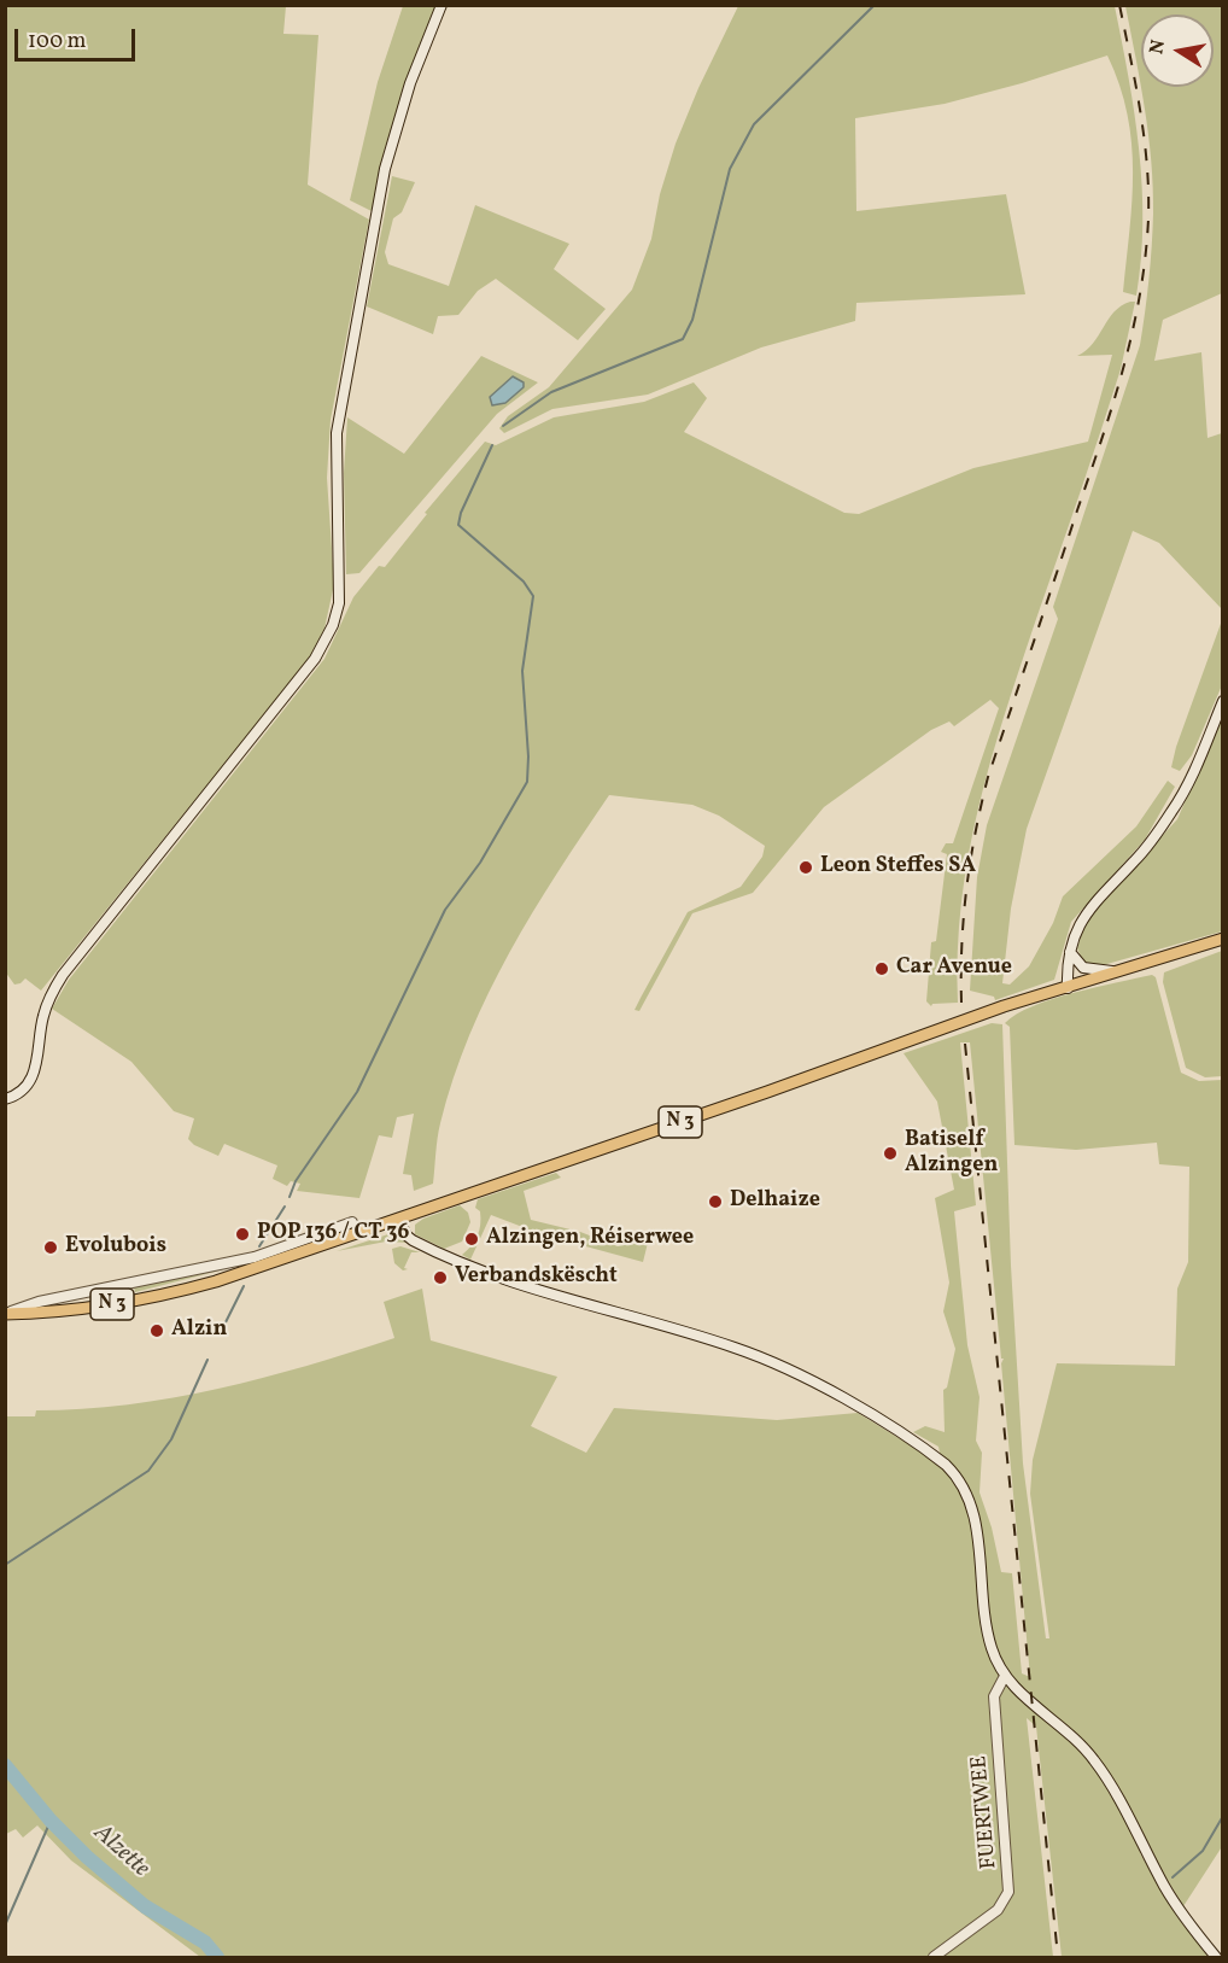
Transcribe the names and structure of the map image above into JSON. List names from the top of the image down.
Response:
{
  "streets": {
    "main road": ["N 3"],
    "street": ["FUERTWEE"]
  },
  "water": ["Alzette"],
  "places": [
    "Leon Steffes SA",
    "Car Avenue",
    "Batiself Alzingen",
    "Delhaize",
    "POP 136 / CT 36",
    "Alzingen, Réiserwee",
    "Evolubois",
    "Verbandskëscht",
    "Alzin"
  ],
  "scale_bar": "100 m",
  "north": "left"
}
